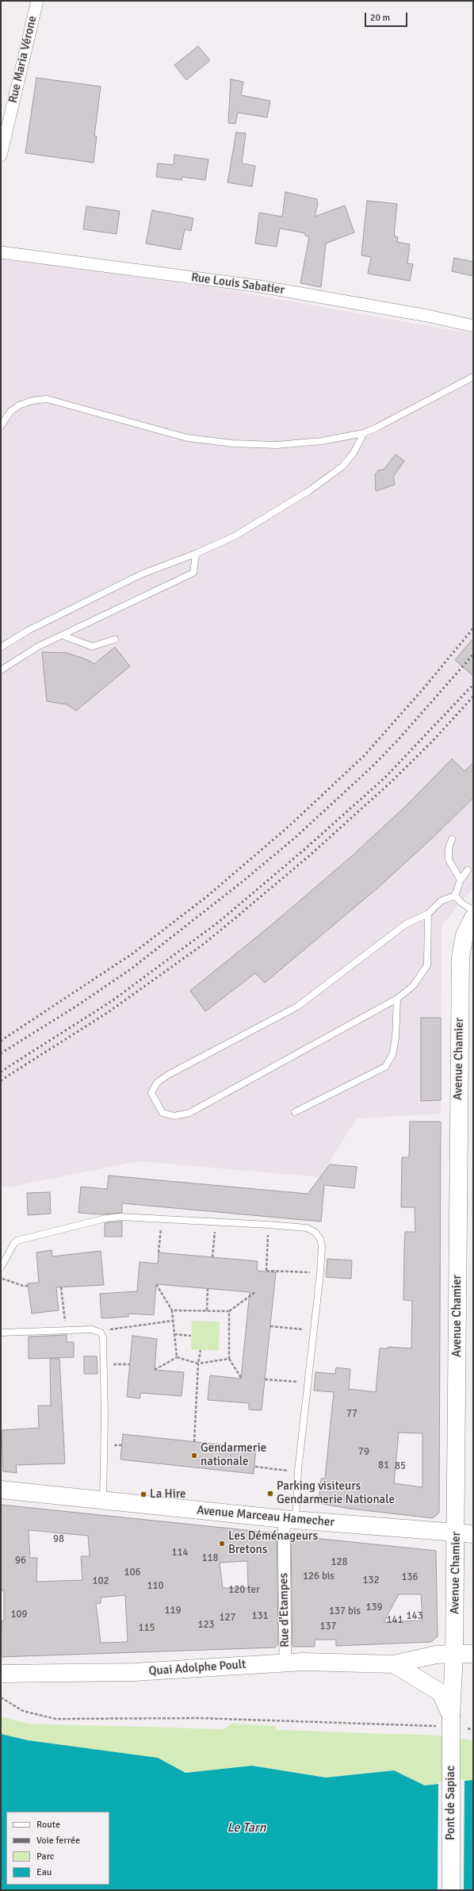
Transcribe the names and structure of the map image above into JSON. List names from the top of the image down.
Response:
{
  "streets": {
    "main road": [
      "Avenue Chamier",
      "Avenue Marceau Hamecher",
      "Quai Adolphe Poult",
      "Pont de Sapiac"
    ],
    "street": ["Rue Maria Vérone", "Rue Louis Sabatier", "Rue d'Etampes"]
  },
  "crossings": [
    ["Avenue Chamier", "Avenue Marceau Hamecher"],
    ["Avenue Chamier", "Quai Adolphe Poult"],
    ["Avenue Chamier", "Pont de Sapiac"],
    ["Avenue Marceau Hamecher", "Rue d'Etampes"],
    ["Rue d'Etampes", "Quai Adolphe Poult"],
    ["Quai Adolphe Poult", "Pont de Sapiac"]
  ],
  "water": ["Le Tarn"],
  "places": [
    "Gendarmerie nationale",
    "Parking visiteurs Gendarmerie Nationale",
    "La Hire",
    "Les Déménageurs Bretons"
  ],
  "house_numbers": [
    "77",
    "79",
    "81",
    "85",
    "98",
    "114",
    "118",
    "96",
    "128",
    "106",
    "126 bis",
    "136",
    "132",
    "102",
    "110",
    "120 ter",
    "139",
    "119",
    "137 bis",
    "109",
    "131",
    "143",
    "127",
    "141",
    "123",
    "137",
    "115"
  ],
  "legend": [
    "Route",
    "Voie ferrée",
    "Parc",
    "Eau"
  ],
  "scale_bar": "20 m"
}
